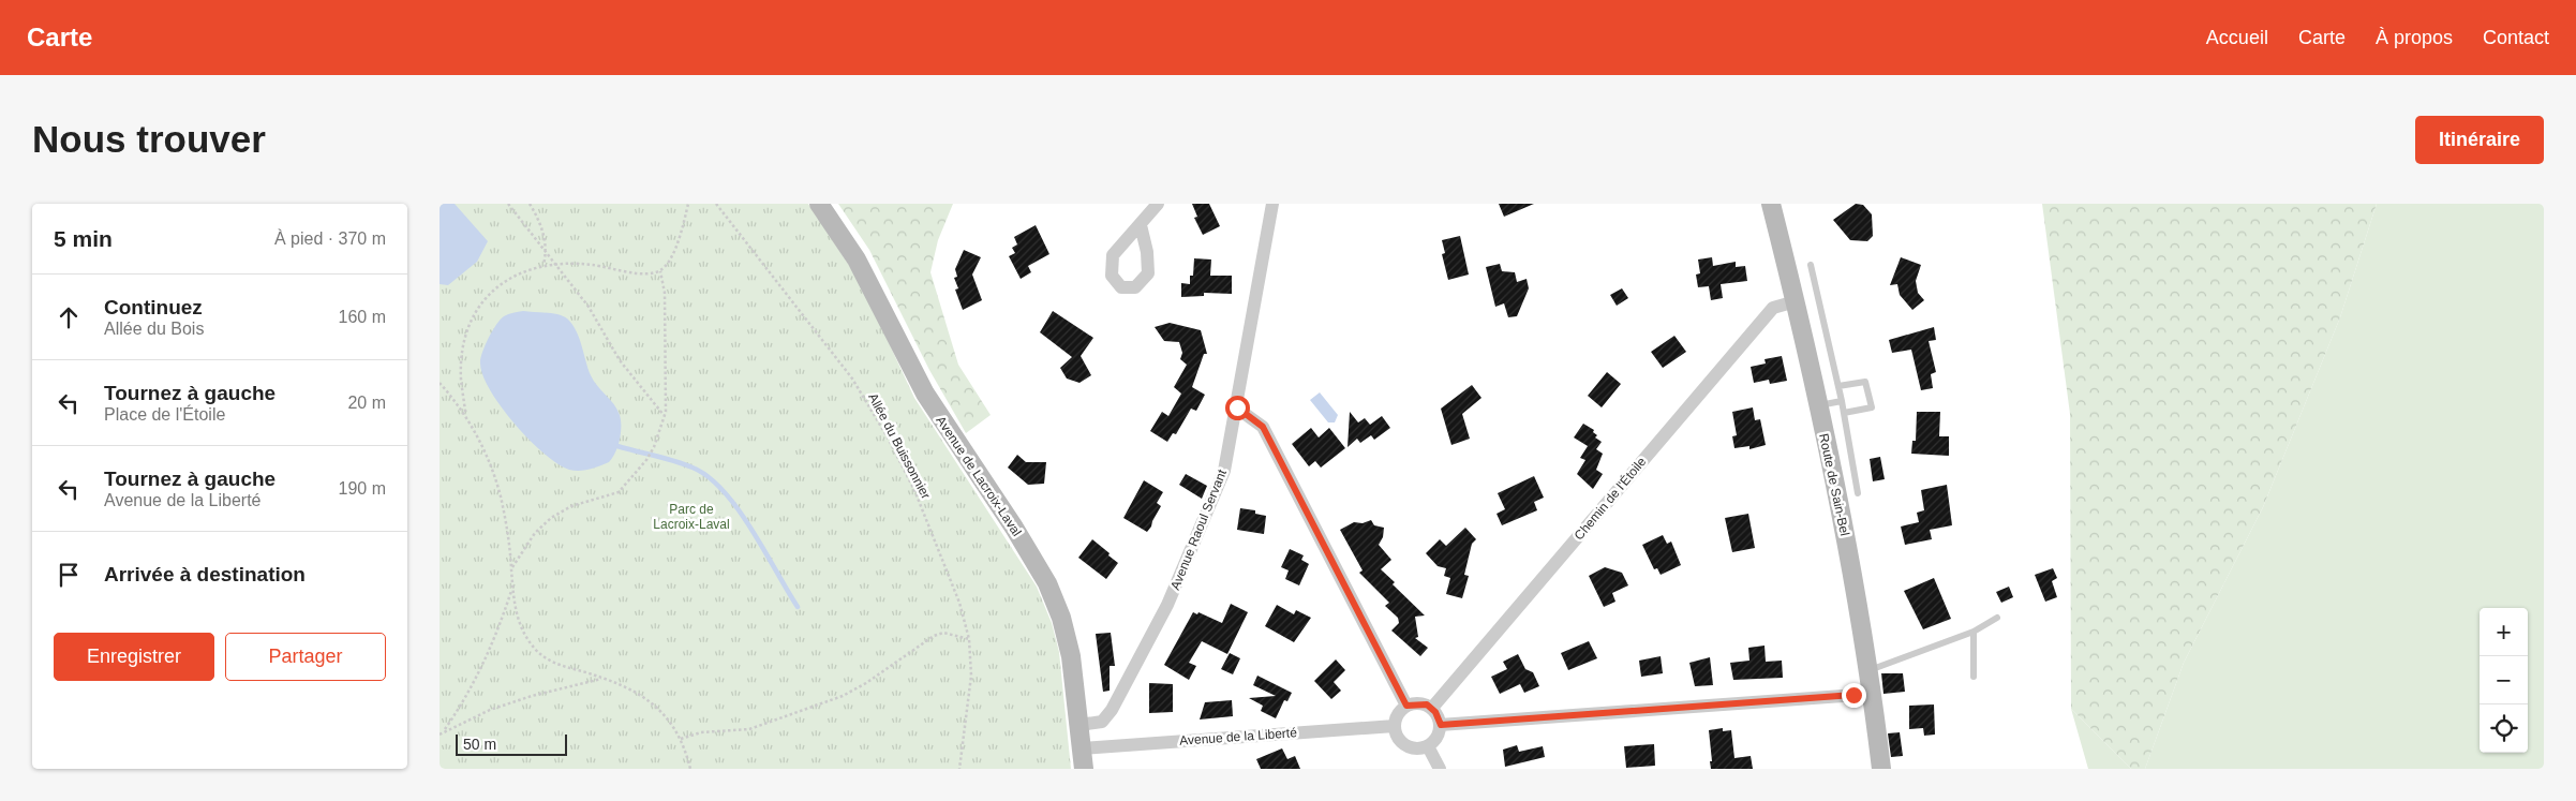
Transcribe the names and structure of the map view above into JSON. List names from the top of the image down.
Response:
{
  "streets": {
    "street": [
      "Avenue de Lacroix-Laval",
      "Route de Sain-Bel",
      "Chemin de l'Étoile",
      "Avenue Raoul Servant",
      "Avenue de la Liberté"
    ],
    "path": ["Allée du Buissonnier"]
  },
  "crossings": [
    ["Avenue de Lacroix-Laval", "Avenue Raoul Servant"],
    ["Avenue de Lacroix-Laval", "Avenue de la Liberté"],
    ["Route de Sain-Bel", "Chemin de l'Étoile"],
    ["Chemin de l'Étoile", "Avenue de la Liberté"]
  ],
  "parks": ["Parc de Lacroix-Laval"],
  "scale_bar": "50 m",
  "page": {
    "header": "Carte",
    "nav": [
      "Accueil",
      "Carte",
      "À propos",
      "Contact"
    ],
    "buttons": [
      "Itinéraire",
      ["Enregistrer", "Partager"]
    ],
    "title": "Nous trouver",
    "heading": ["5 min", "À pied · 370 m"],
    "list": [
      ["Continuez", "Allée du Bois", "160 m"],
      ["Tournez à gauche", "Place de l'Étoile", "20 m"],
      ["Tournez à gauche", "Avenue de la Liberté", "190 m"],
      "Arrivée à destination"
    ],
    "map_buttons": ["+", "−"],
    "scale": "50 m"
  }
}
